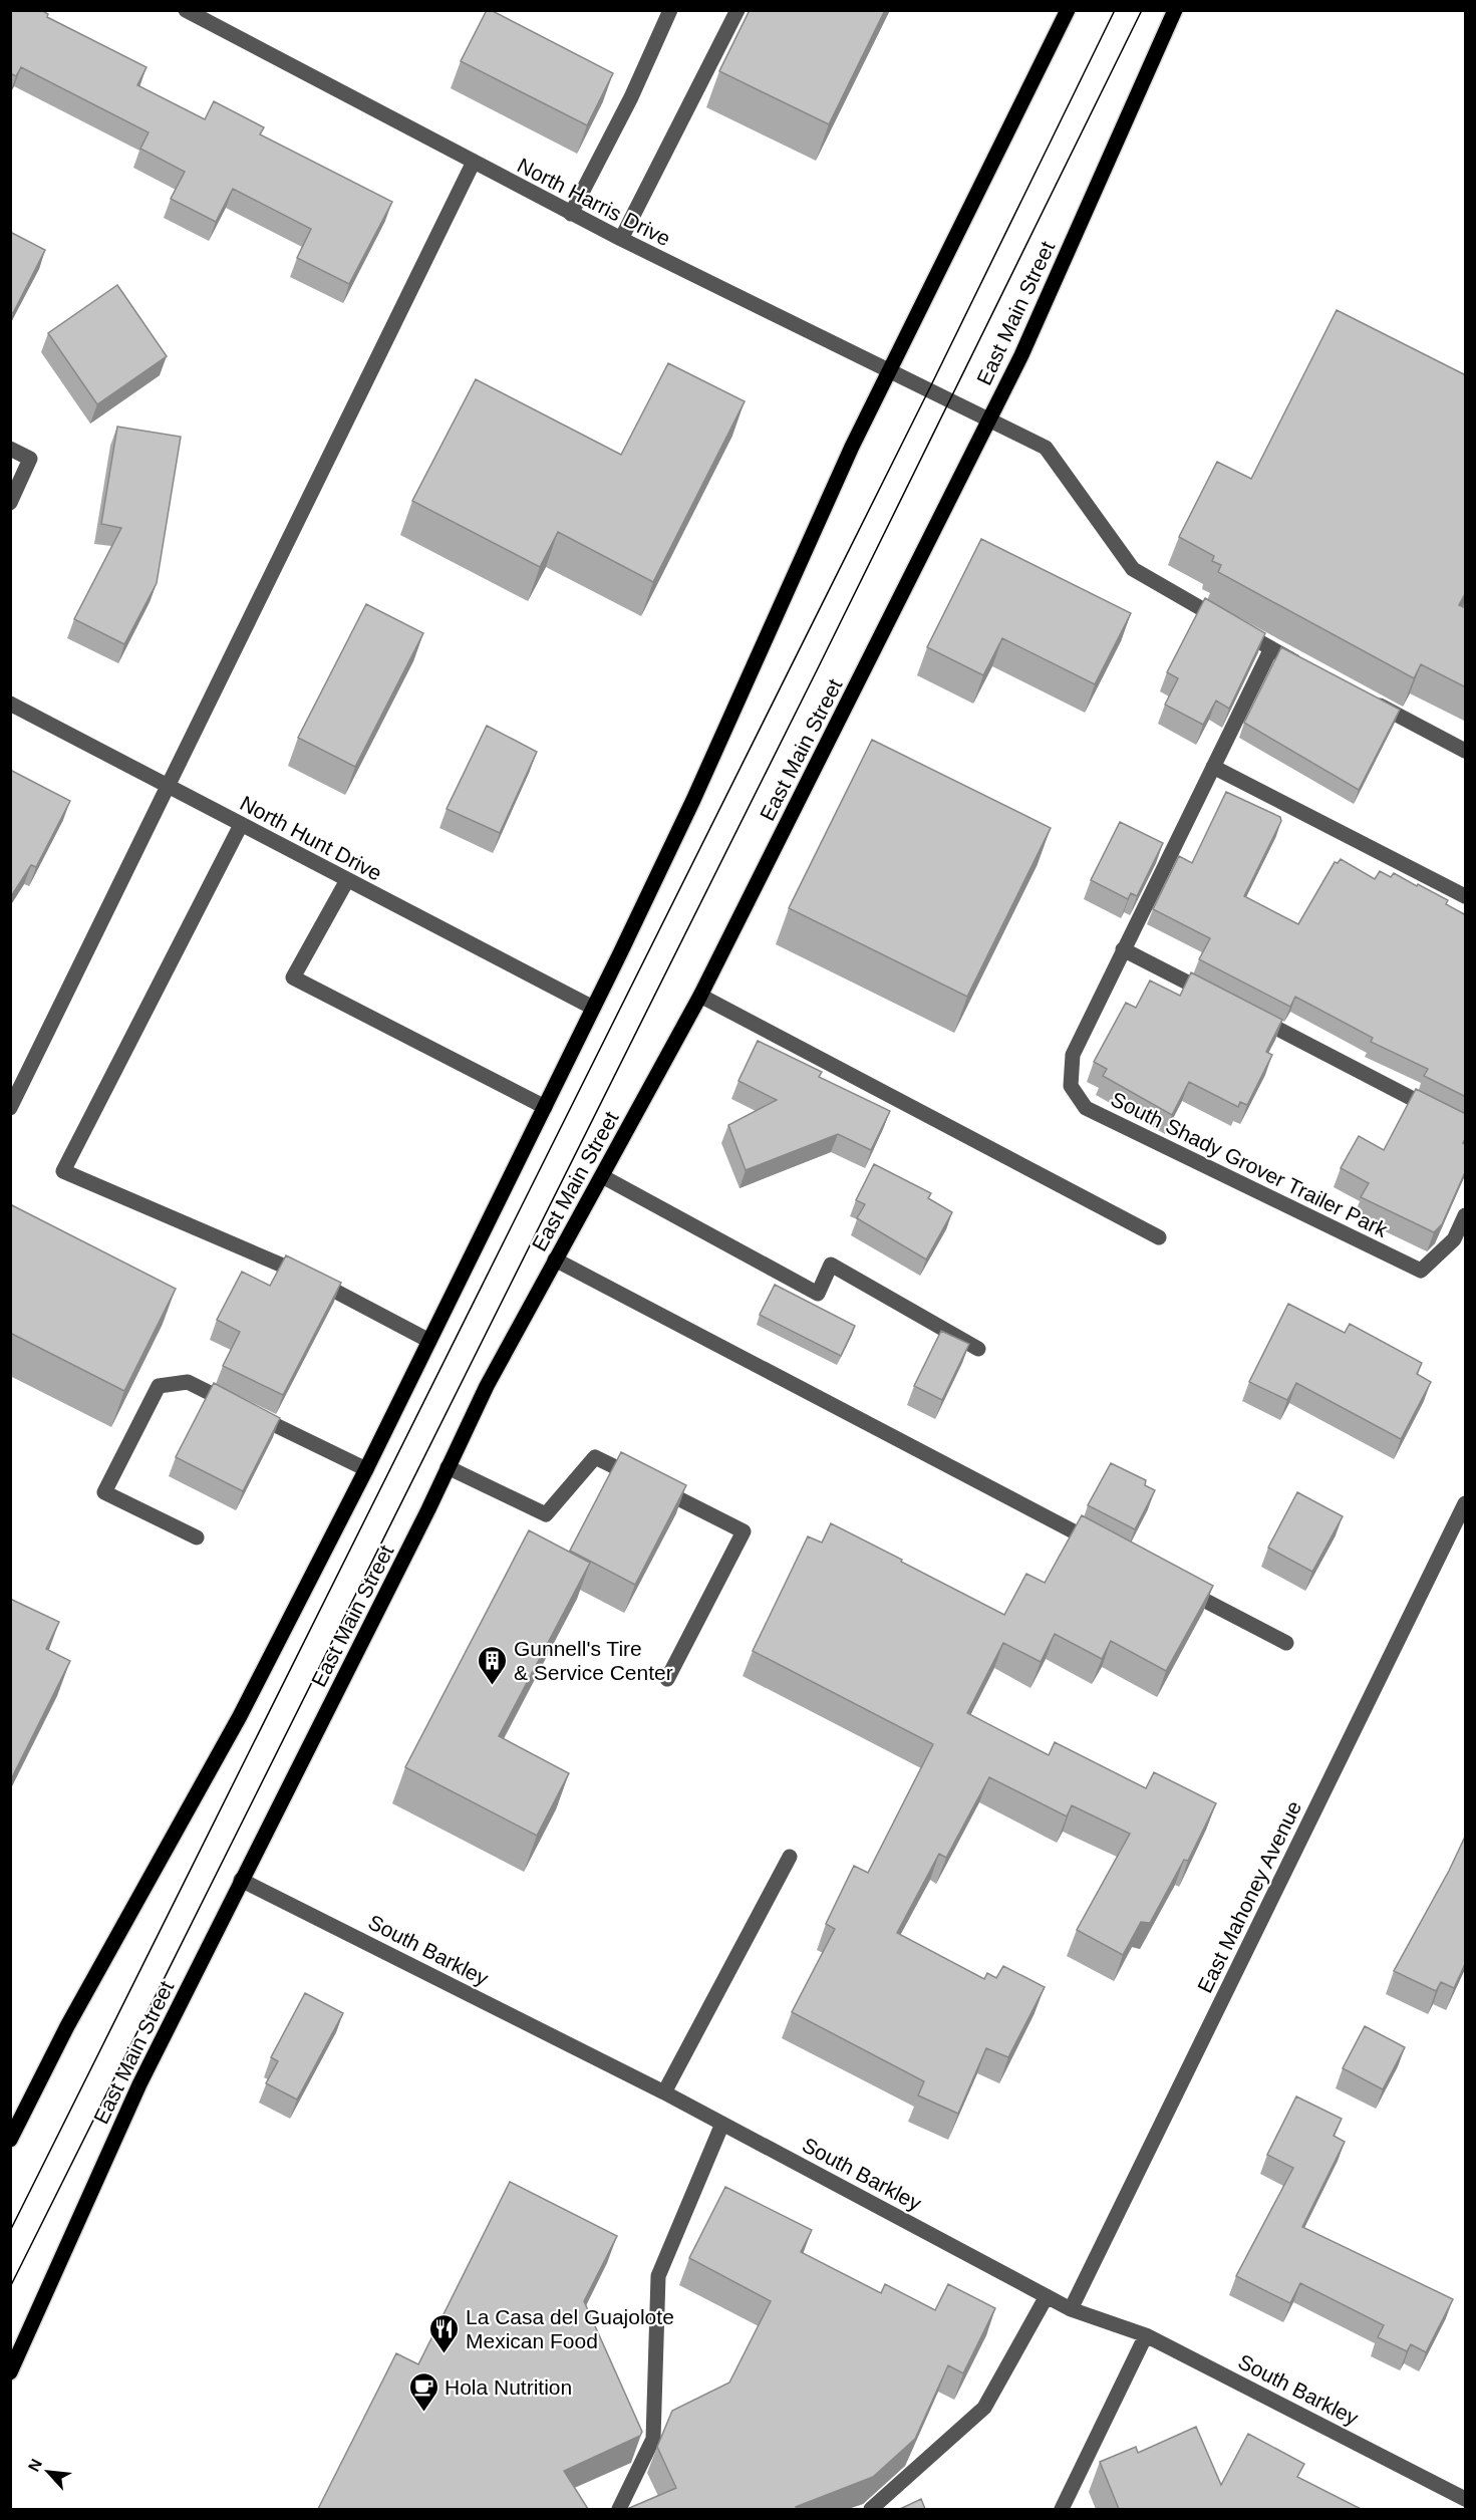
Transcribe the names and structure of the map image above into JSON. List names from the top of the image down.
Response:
{
  "streets": {
    "main road": ["East Main Street"],
    "street": [
      "North Harris Drive",
      "North Hunt Drive",
      "South Shady Grover Trailer Park",
      "East Mahoney Avenue",
      "South Barkley"
    ]
  },
  "crossings": [
    ["North Harris Drive", "East Main Street"],
    ["East Main Street", "South Barkley"],
    ["East Mahoney Avenue", "South Barkley"]
  ],
  "places": {
    "building": ["Gunnell's Tire & Service Center"],
    "restaurant": ["La Casa del Guajolote Mexican Food"],
    "cafe": ["Hola Nutrition"]
  },
  "north": "top left"
}
